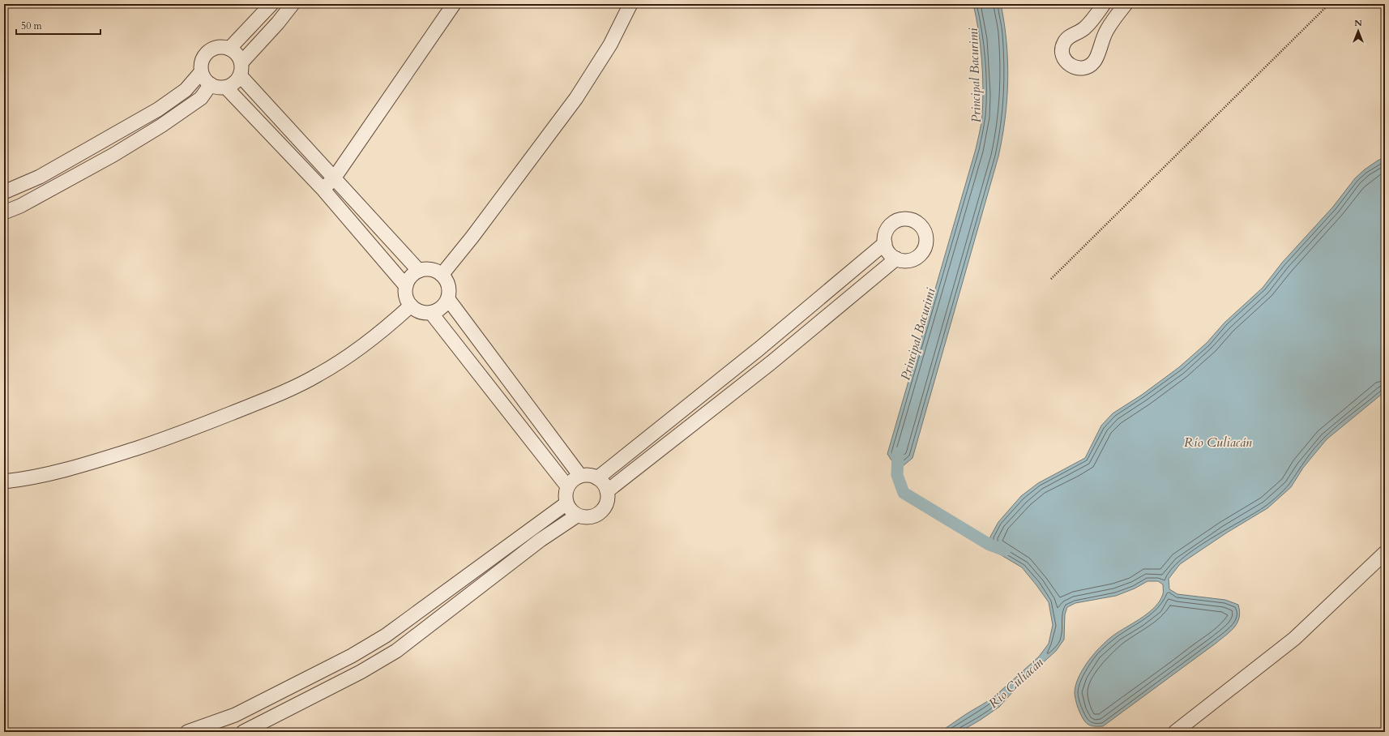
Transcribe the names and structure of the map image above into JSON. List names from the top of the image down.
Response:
{
  "water": ["Principal Bacurimi", "Río Culiacán"],
  "scale_bar": "50 m",
  "north": "top"
}
